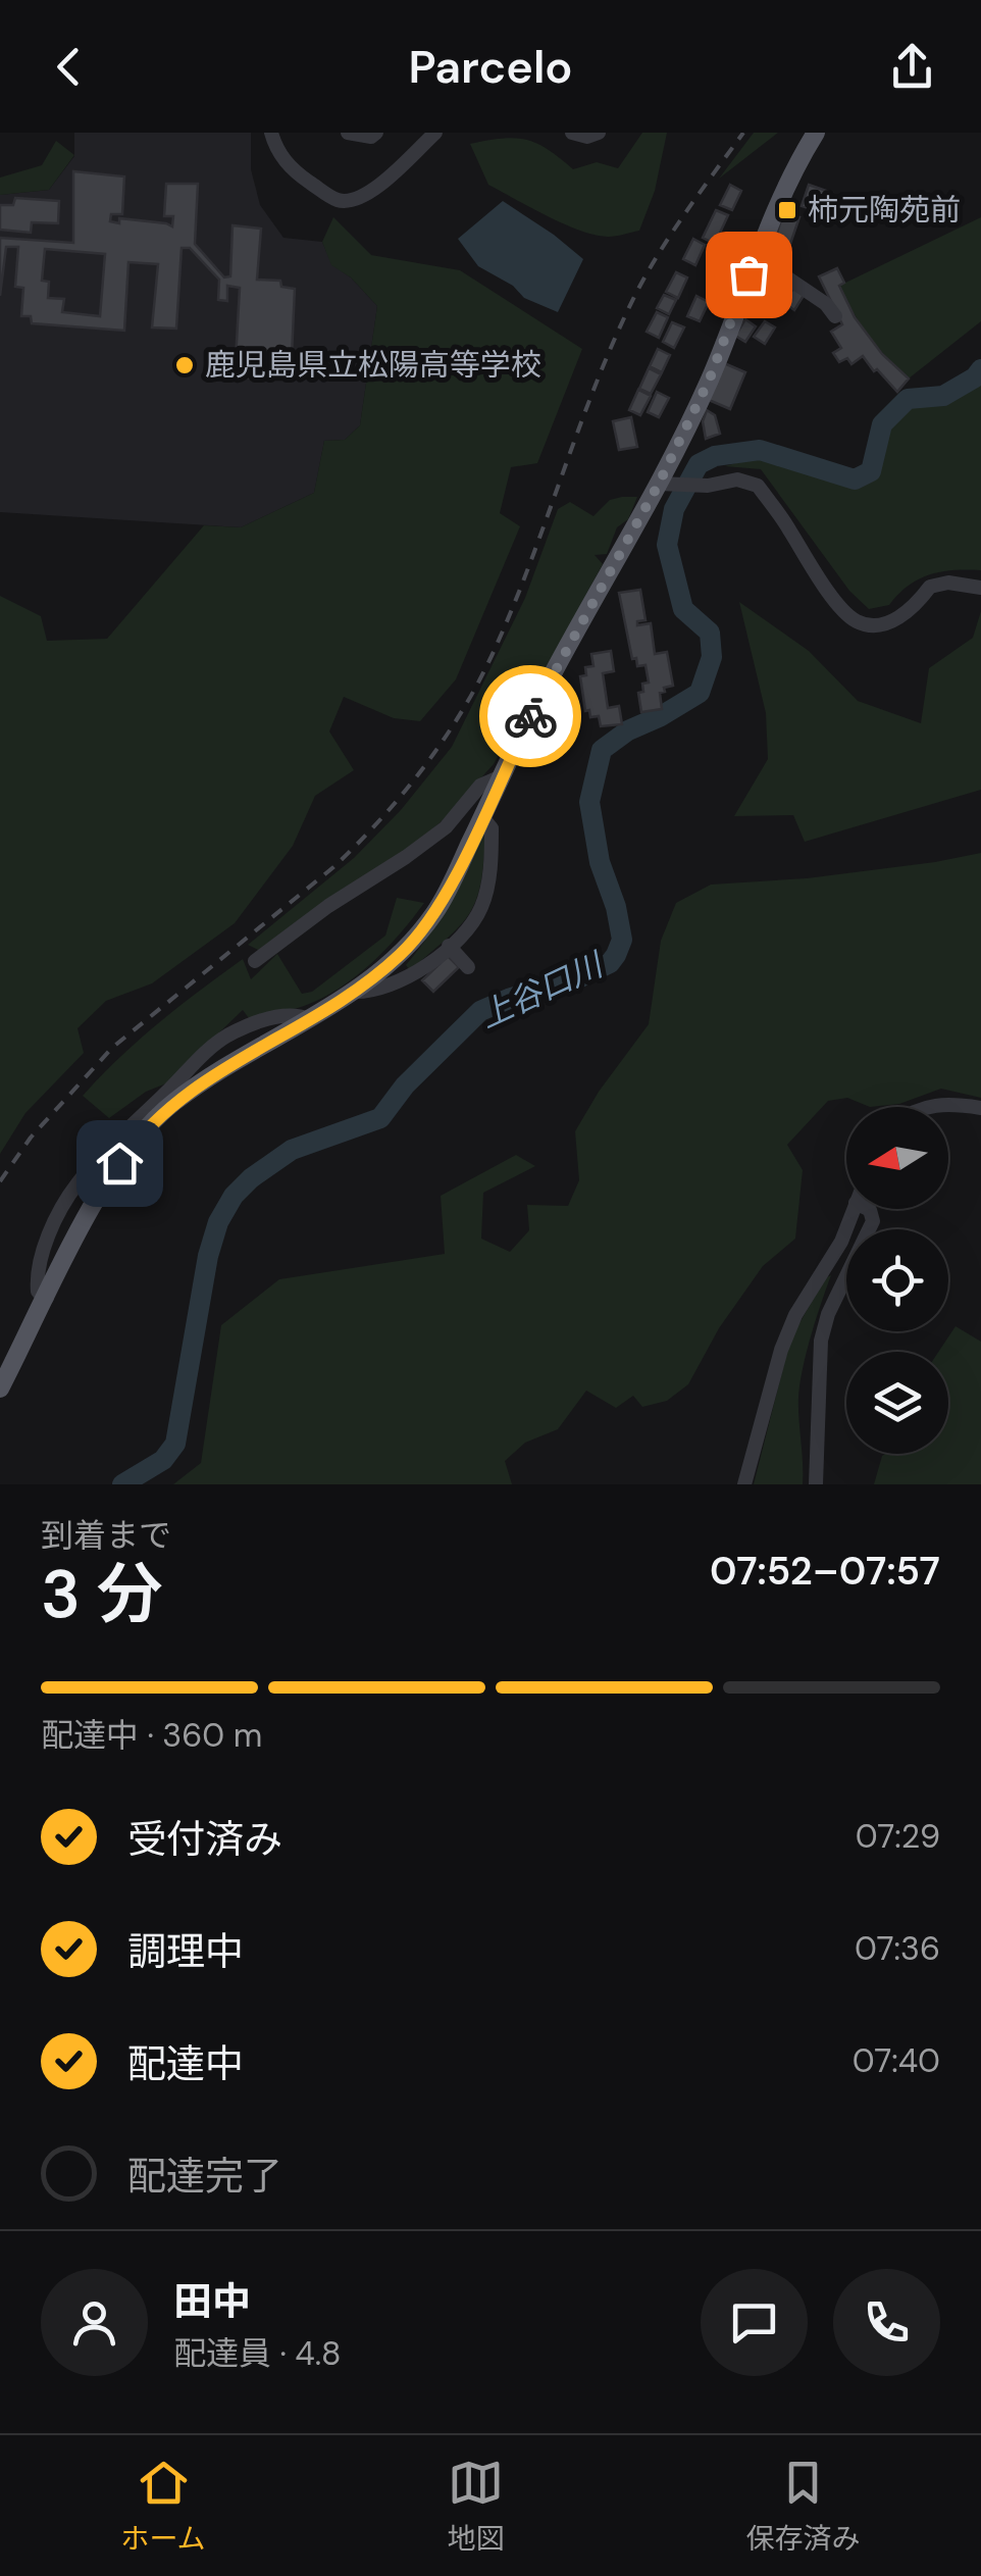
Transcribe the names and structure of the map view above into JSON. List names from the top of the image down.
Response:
{
  "water": ["上谷口川"],
  "places": {
    "transit": ["柿元陶苑前"],
    "other": ["鹿児島県立松陽高等学校"]
  },
  "north": "left",
  "page": {
    "header": "Parcelo",
    "heading": ["3 分", "到着まで", "07:52–07:57"],
    "panel": ["田中", "配達員 · 4.8"],
    "bar": "配達中 · 360 m",
    "list": [
      ["受付済み", "07:29"],
      ["調理中", "07:36"],
      ["配達中", "07:40"],
      "配達完了"
    ],
    "tabs": ["ホーム", "地図", "保存済み"]
  }
}
